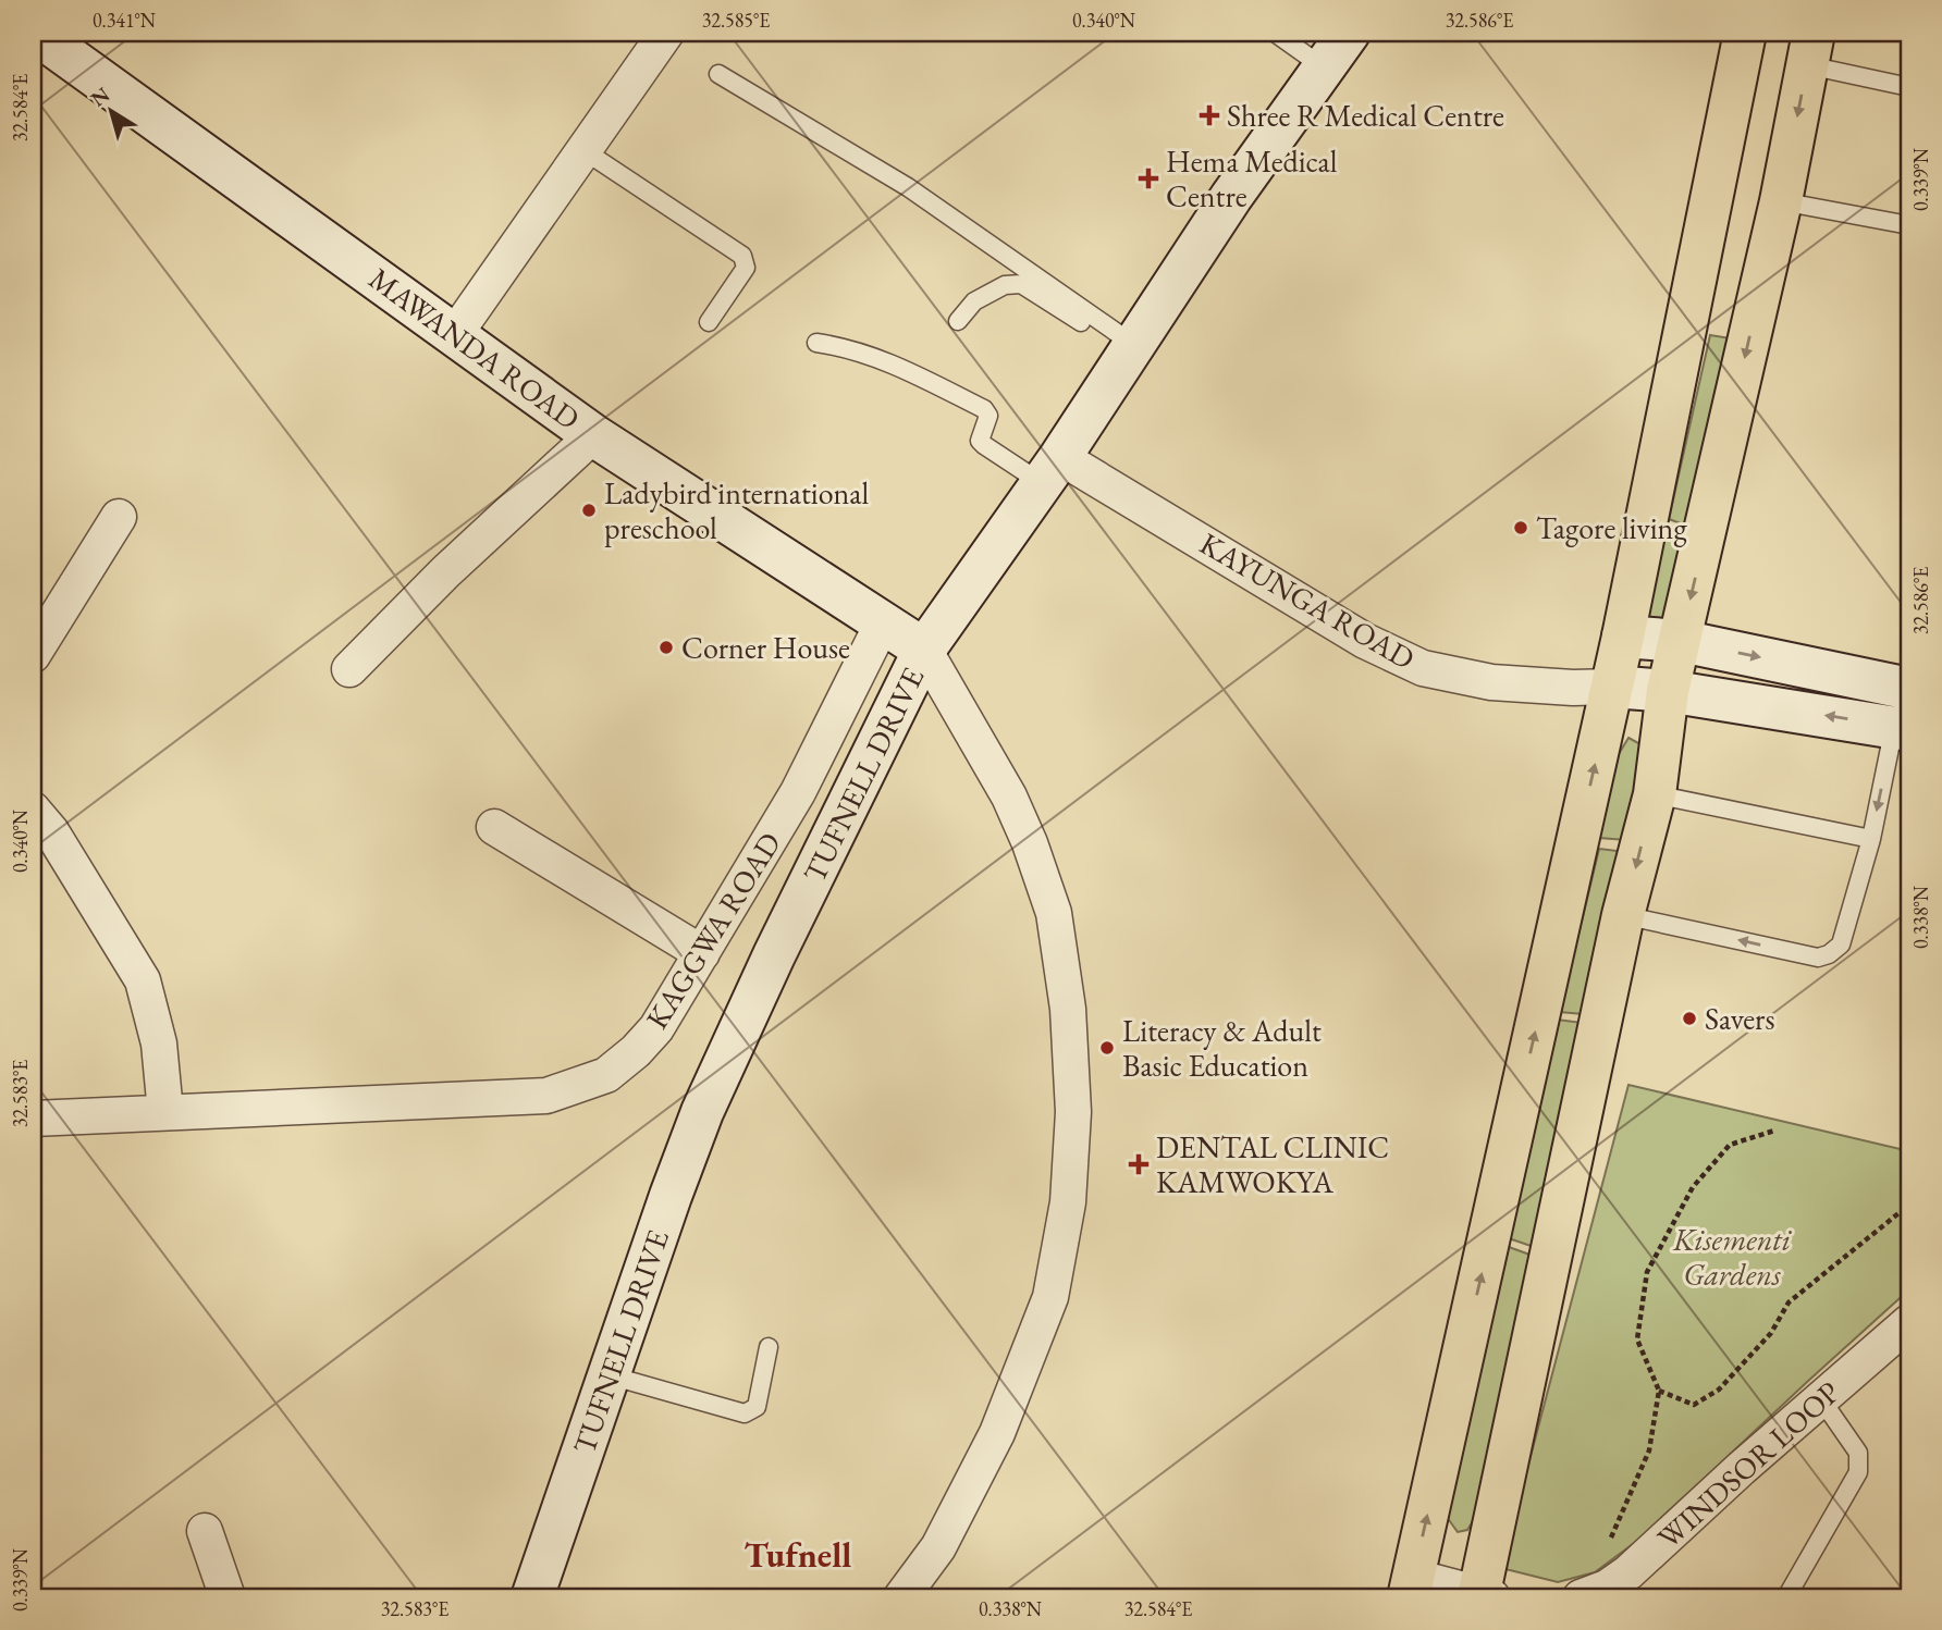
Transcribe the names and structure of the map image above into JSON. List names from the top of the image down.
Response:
{
  "streets": {
    "street": [
      "MAWANDA ROAD",
      "KAYUNGA ROAD",
      "TUFNELL DRIVE",
      "KAGGWA ROAD",
      "WINDSOR LOOP"
    ]
  },
  "crossings": [
    ["MAWANDA ROAD", "TUFNELL DRIVE"],
    ["MAWANDA ROAD", "KAGGWA ROAD"],
    ["KAYUNGA ROAD", "TUFNELL DRIVE"]
  ],
  "districts": ["Tufnell"],
  "parks": ["Kisementi Gardens"],
  "places": {
    "health": ["Shree R Medical Centre", "Hema Medical Centre", "DENTAL CLINIC KAMWOKYA"],
    "other": [
      "Ladybird international preschool",
      "Tagore living",
      "Corner House",
      "Savers",
      "Literacy & Adult Basic Education"
    ]
  },
  "north": "top left",
  "coordinates": [
    "0.341°N",
    "32.585°E",
    "0.340°N",
    "32.586°E",
    "32.584°E",
    "0.339°N",
    "0.338°N",
    "32.583°E"
  ]
}
